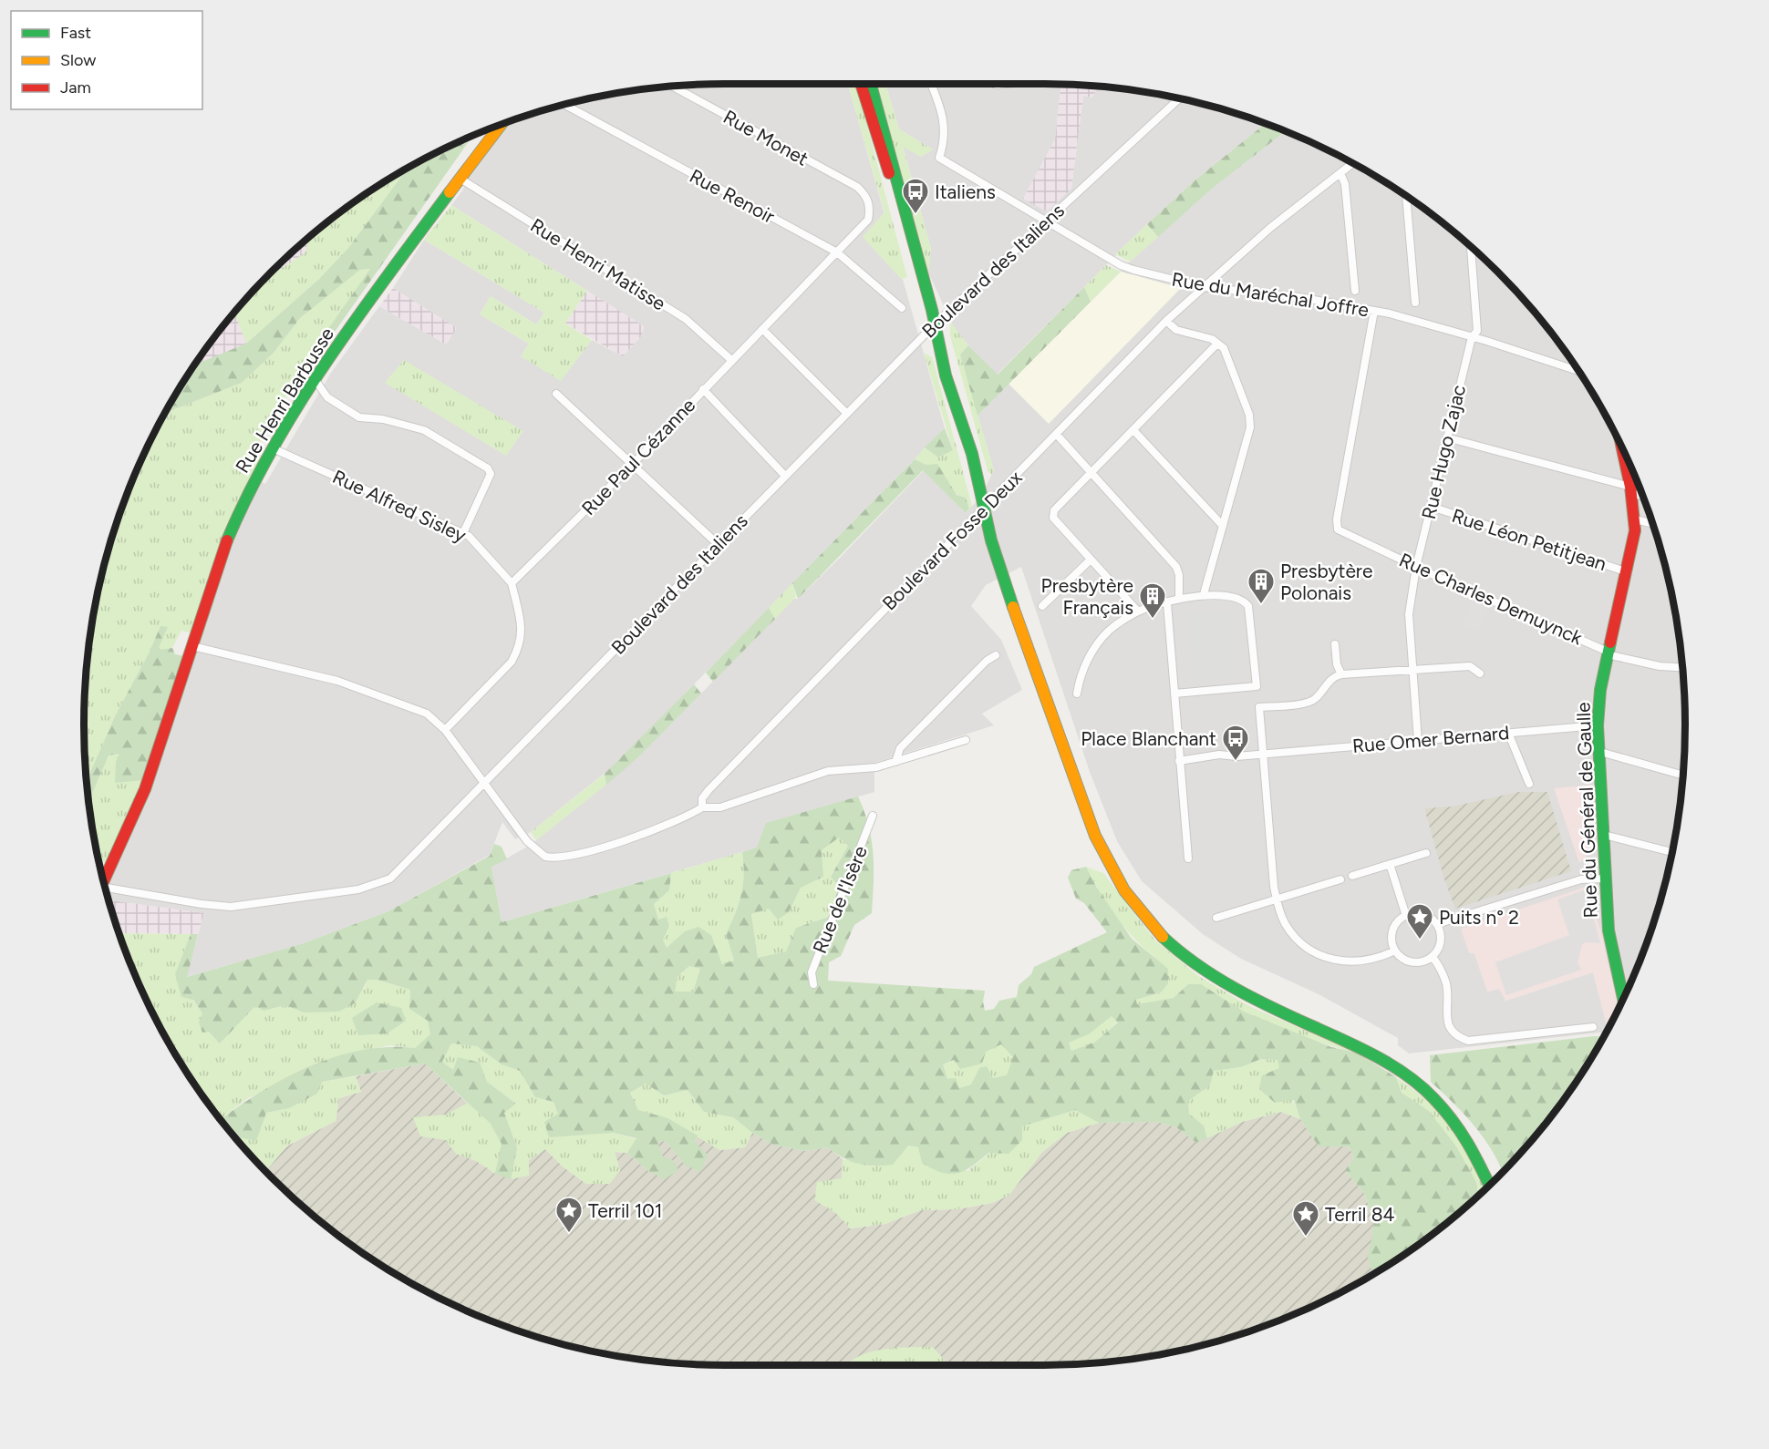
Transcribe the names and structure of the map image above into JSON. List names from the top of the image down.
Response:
{
  "streets": {
    "street": [
      "Rue Monet",
      "Rue Renoir",
      "Rue Henri Matisse",
      "Boulevard des Italiens",
      "Rue du Maréchal Joffre",
      "Rue Henri Barbusse",
      "Rue Hugo Zajac",
      "Rue Paul Cézanne",
      "Rue Alfred Sisley",
      "Rue Léon Petitjean",
      "Boulevard Fosse Deux",
      "Rue Charles Demuynck",
      "Rue Omer Bernard",
      "Rue du Général de Gaulle",
      "Rue de l'Isère"
    ]
  },
  "crossings": [
    ["Rue Monet", "Rue Paul Cézanne"],
    ["Rue Renoir", "Rue Paul Cézanne"],
    ["Rue Henri Matisse", "Rue Henri Barbusse"],
    ["Rue Henri Matisse", "Rue Paul Cézanne"],
    ["Boulevard des Italiens", "Rue du Maréchal Joffre"],
    ["Rue du Maréchal Joffre", "Rue Hugo Zajac"],
    ["Rue du Maréchal Joffre", "Boulevard Fosse Deux"],
    ["Rue du Maréchal Joffre", "Rue Charles Demuynck"],
    ["Rue Henri Barbusse", "Rue Alfred Sisley"],
    ["Rue Hugo Zajac", "Rue Léon Petitjean"],
    ["Rue Hugo Zajac", "Rue Charles Demuynck"],
    ["Rue Hugo Zajac", "Rue Omer Bernard"],
    ["Rue Paul Cézanne", "Rue Alfred Sisley"],
    ["Rue Léon Petitjean", "Rue du Général de Gaulle"],
    ["Rue Charles Demuynck", "Rue du Général de Gaulle"],
    ["Rue Omer Bernard", "Rue du Général de Gaulle"]
  ],
  "places": {
    "bus stop": ["Italiens", "Place Blanchant"],
    "building": ["Presbytère Polonais", "Presbytère Français"],
    "place": ["Puits n° 2", "Terril 101", "Terril 84"]
  },
  "legend": ["Fast", "Slow", "Jam"]
}
